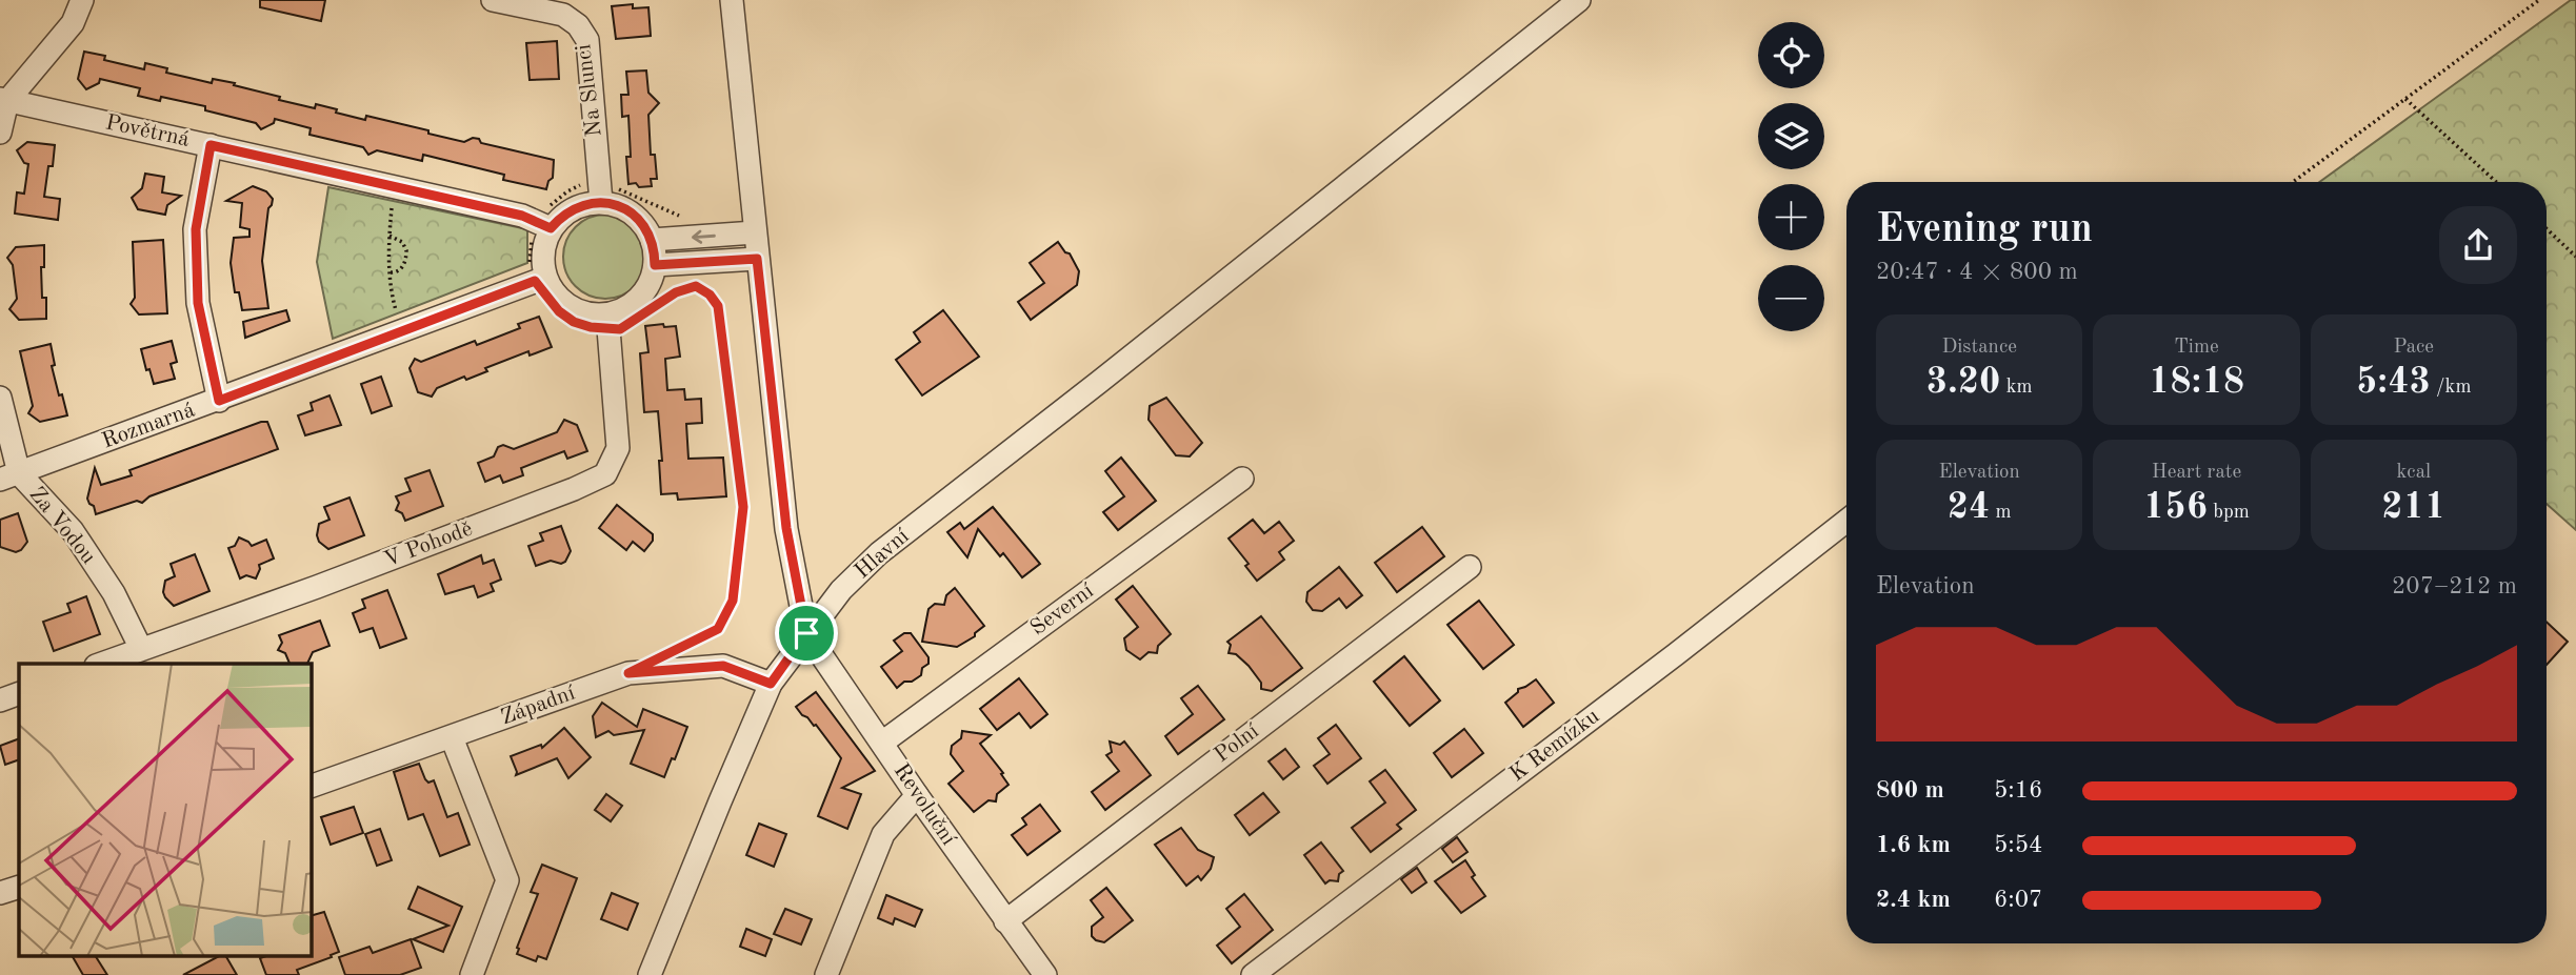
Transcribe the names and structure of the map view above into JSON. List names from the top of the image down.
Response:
{
  "streets": {
    "street": [
      "Na Slunci",
      "Povětrná",
      "Rozmarná",
      "Za Vodou",
      "V Pohodě",
      "Hlavní",
      "Severní",
      "Západní",
      "Polní",
      "K Remízku",
      "Revoluční"
    ]
  },
  "crossings": [
    ["Na Slunci", "Povětrná"],
    ["Na Slunci", "Rozmarná"],
    ["Na Slunci", "V Pohodě"],
    ["Povětrná", "Rozmarná"],
    ["Povětrná", "V Pohodě"],
    ["Rozmarná", "Za Vodou"],
    ["Rozmarná", "V Pohodě"],
    ["Za Vodou", "V Pohodě"],
    ["Hlavní", "Západní"],
    ["Hlavní", "Revoluční"],
    ["Severní", "Revoluční"],
    ["Polní", "Revoluční"]
  ],
  "page": {
    "map_buttons": ["+", "−"],
    "heading": ["Evening run", "20:47 · 4 × 800 m"],
    "stats": [
      ["Distance", "3.20 km"],
      ["Time", "18:18"],
      ["Pace", "5:43 /km"],
      ["Elevation", "24 m"],
      ["Heart rate", "156 bpm"],
      ["kcal", "211"]
    ],
    "chart": ["Elevation", "207–212 m"],
    "list": [
      {
        "name": "800 m",
        "note": "5:16"
      },
      {
        "name": "1.6 km",
        "note": "5:54"
      },
      {
        "name": "2.4 km",
        "note": "6:07"
      }
    ]
  }
}
